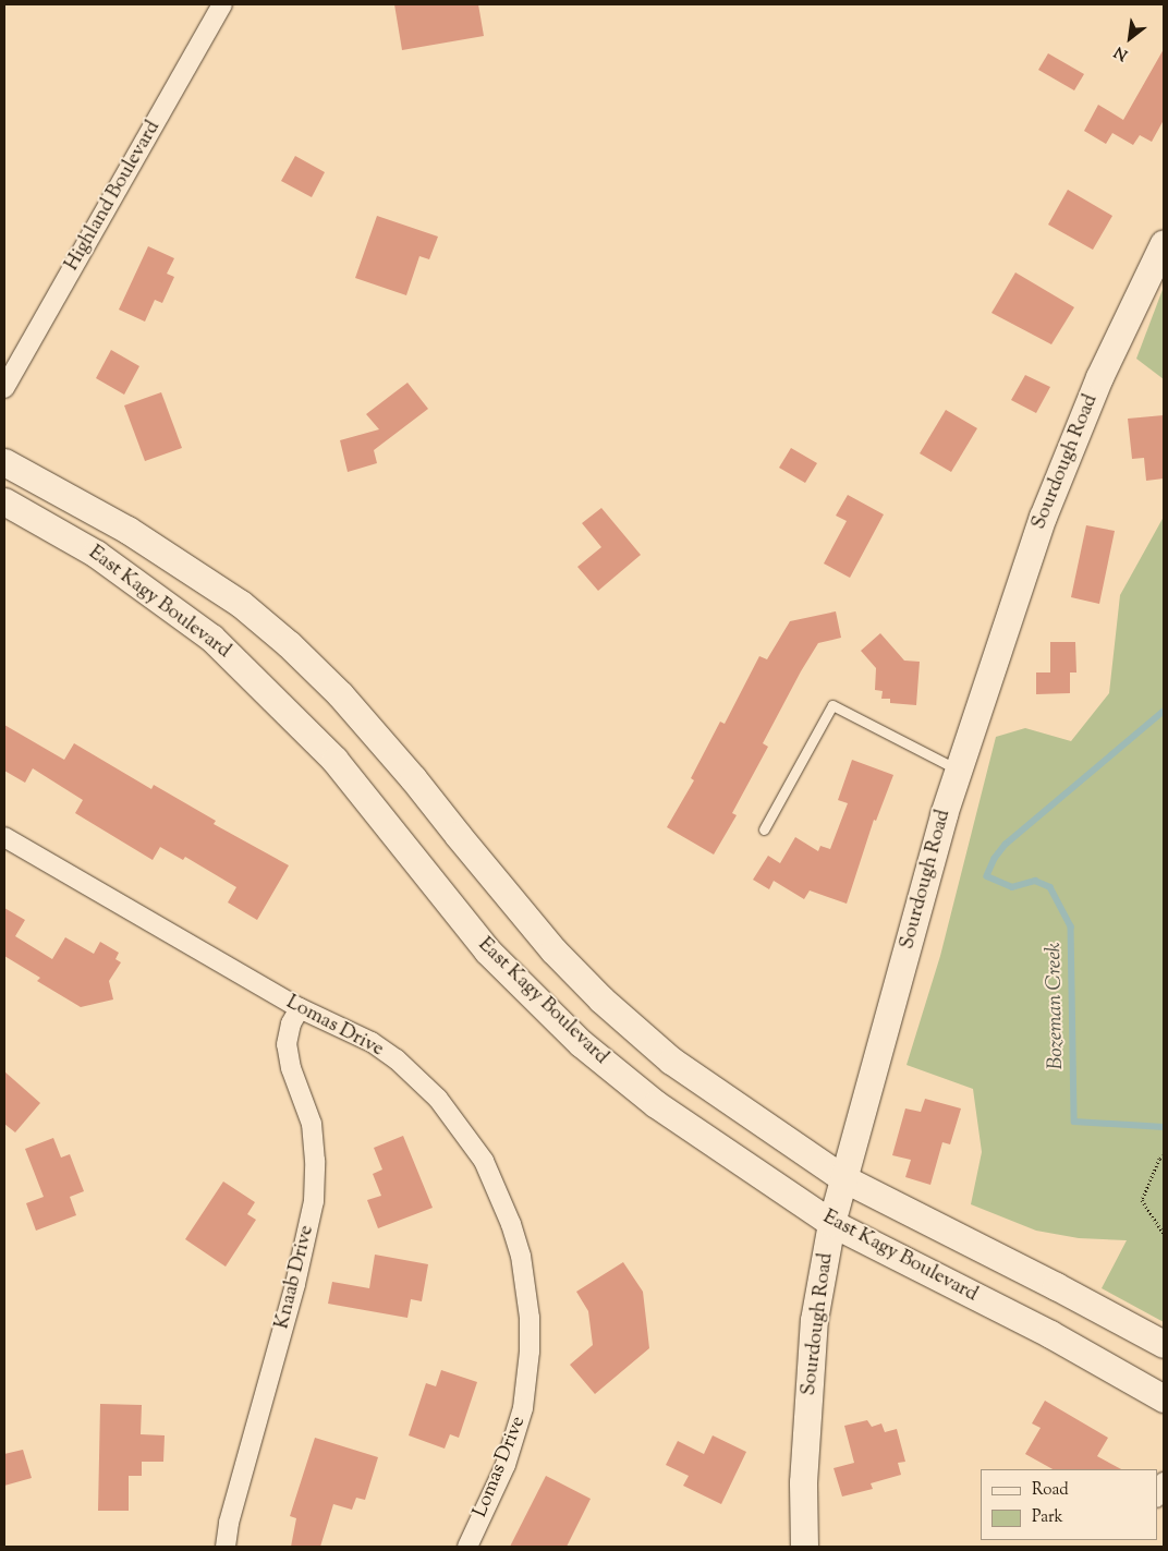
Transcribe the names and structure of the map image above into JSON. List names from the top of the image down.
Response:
{
  "streets": {
    "main road": ["Sourdough Road", "East Kagy Boulevard"],
    "street": ["Highland Boulevard", "Lomas Drive", "Knaab Drive"]
  },
  "crossings": [
    ["Sourdough Road", "East Kagy Boulevard"],
    ["Lomas Drive", "Knaab Drive"]
  ],
  "water": ["Bozeman Creek"],
  "legend": ["Road", "Park"],
  "north": "bottom left"
}
